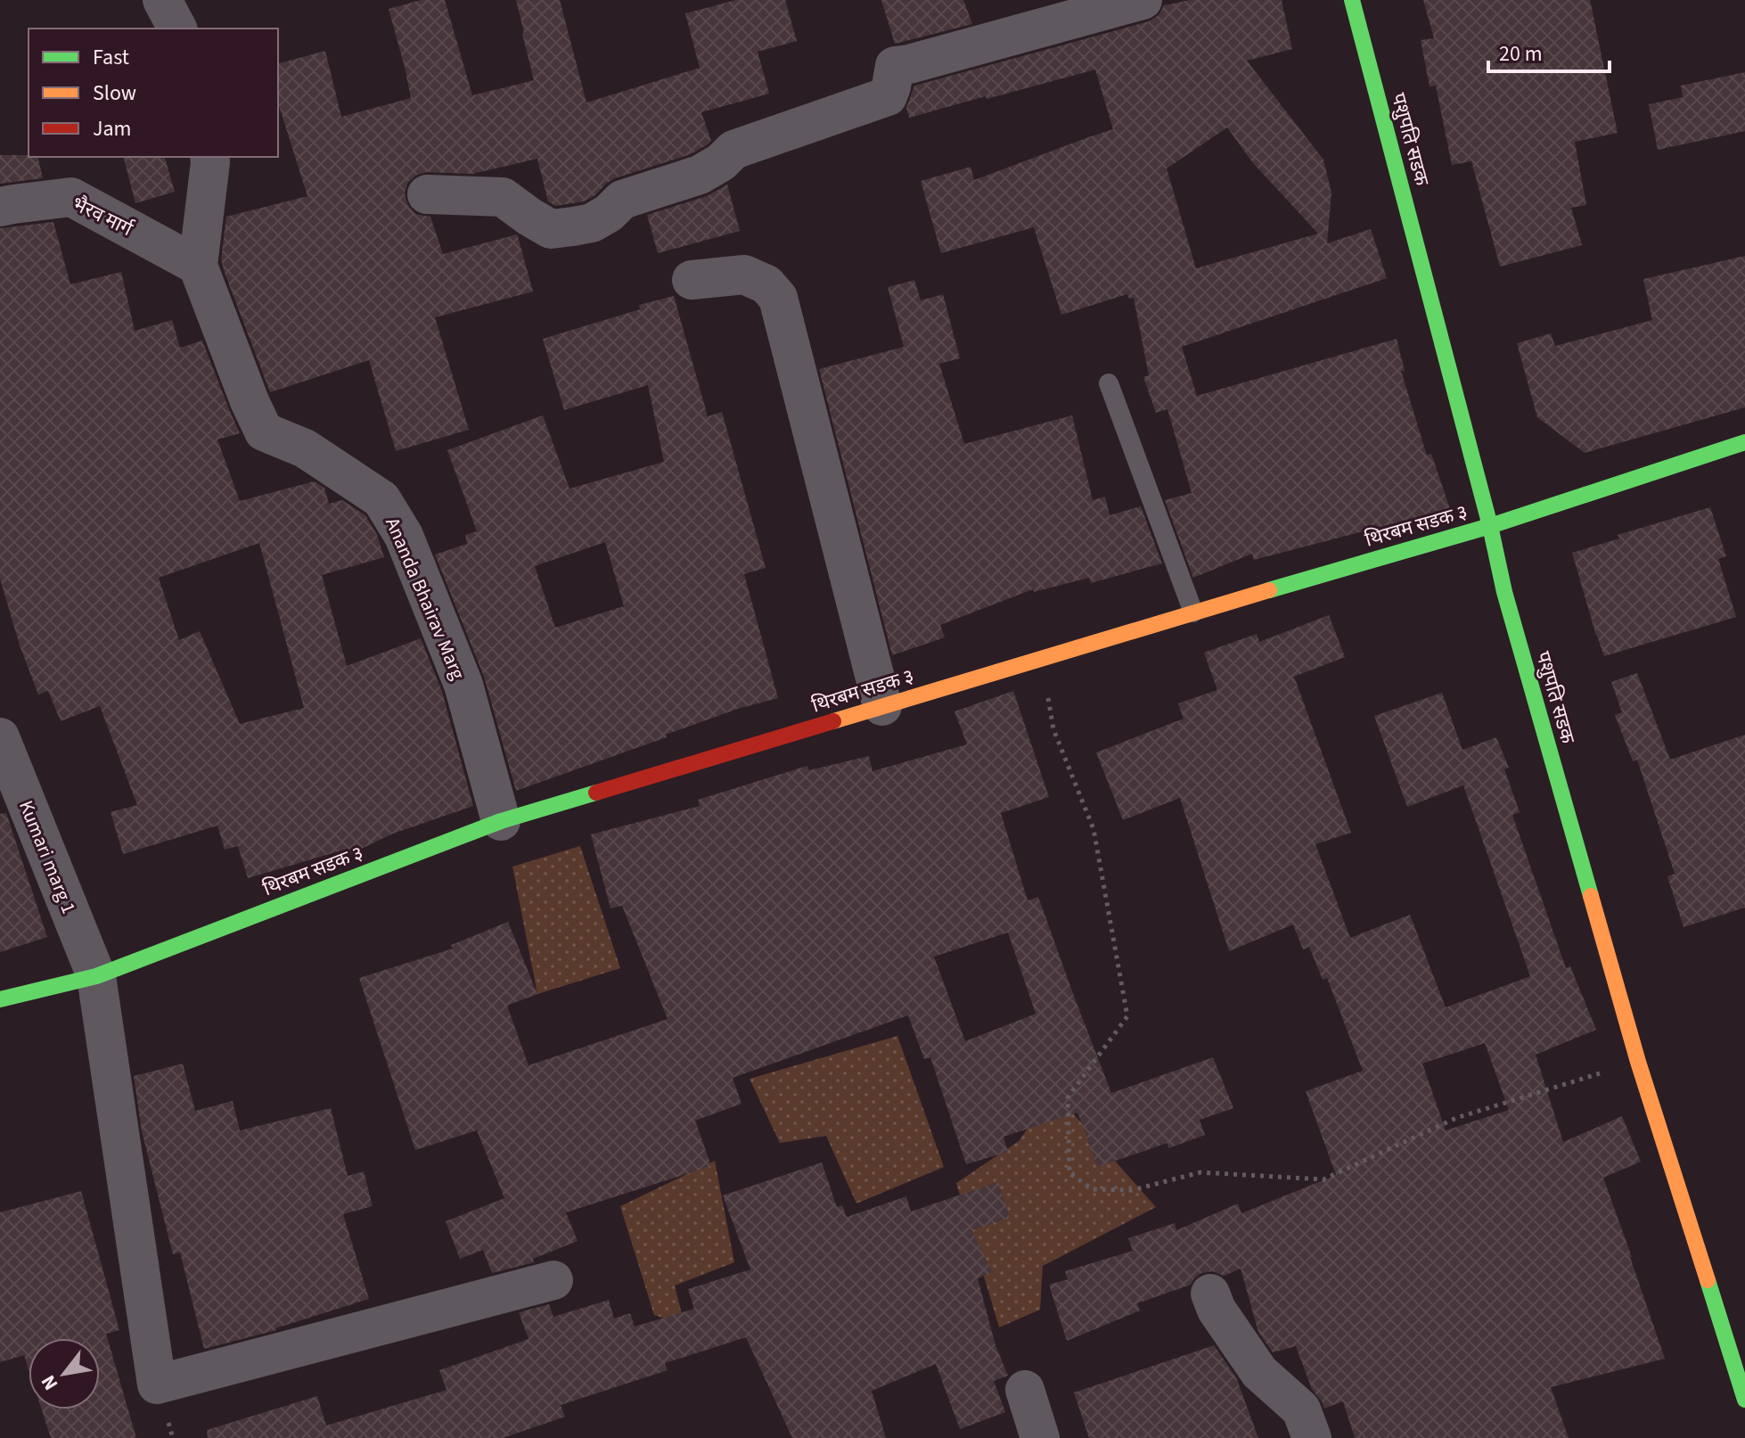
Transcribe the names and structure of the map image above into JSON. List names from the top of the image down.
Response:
{
  "streets": {
    "main road": ["पशुपति सडक", "थिरबम सडक ३"],
    "street": ["भैरव मार्ग", "Ananda Bhairav Marg", "Kumari marg 1"]
  },
  "crossings": [
    ["पशुपति सडक", "थिरबम सडक ३"],
    ["भैरव मार्ग", "Ananda Bhairav Marg"],
    ["थिरबम सडक ३", "Ananda Bhairav Marg"],
    ["थिरबम सडक ३", "Kumari marg 1"]
  ],
  "legend": ["Fast", "Slow", "Jam"],
  "scale_bar": "20 m",
  "north": "bottom left"
}
